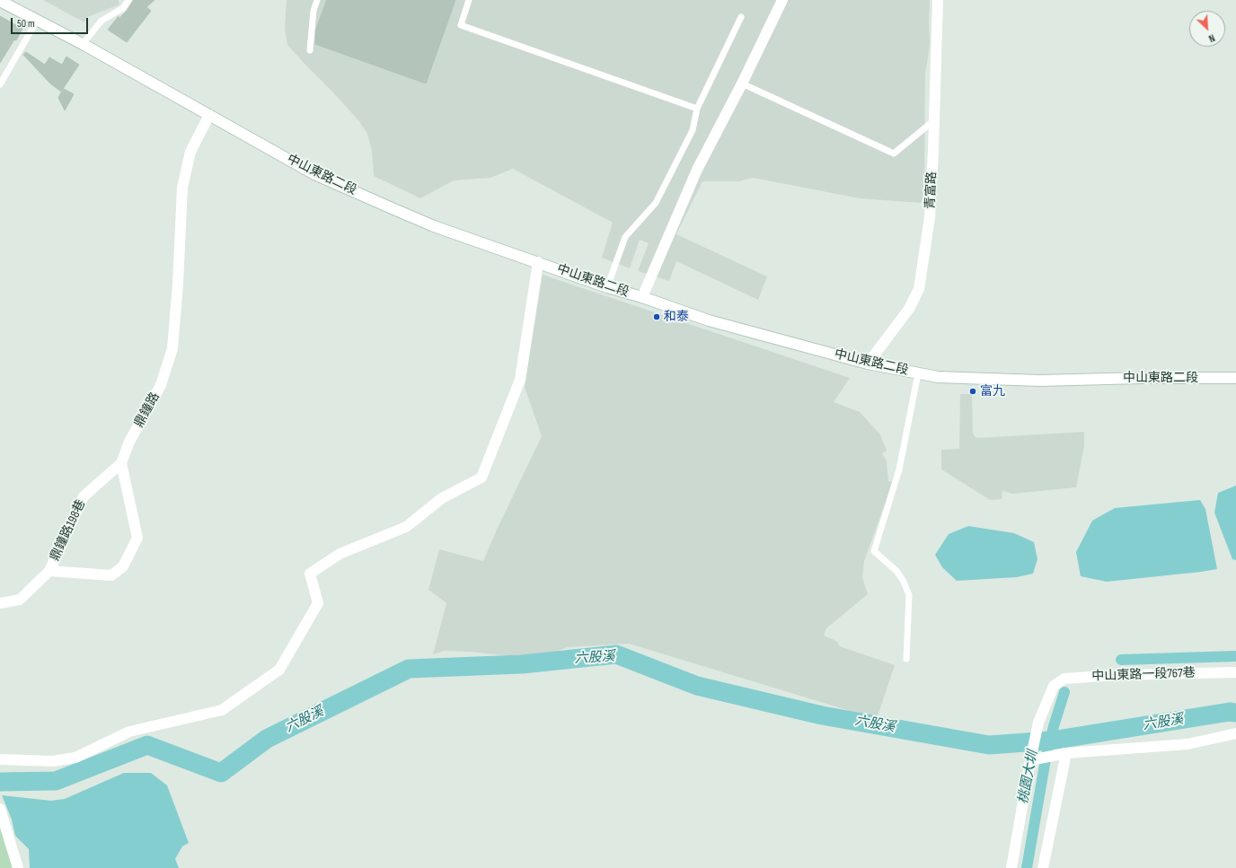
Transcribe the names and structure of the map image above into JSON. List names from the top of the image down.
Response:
{
  "streets": {
    "street": [
      "中山東路二段",
      "青富路",
      "鼎鐘路",
      "鼎鐘路198巷",
      "中山東路一段767巷"
    ]
  },
  "crossings": [
    ["中山東路二段", "青富路"],
    ["中山東路二段", "鼎鐘路"],
    ["鼎鐘路", "鼎鐘路198巷"]
  ],
  "water": ["六股溪", "桃園大圳"],
  "places": ["和泰", "富九"],
  "scale_bar": "50 m",
  "north": "bottom right"
}
